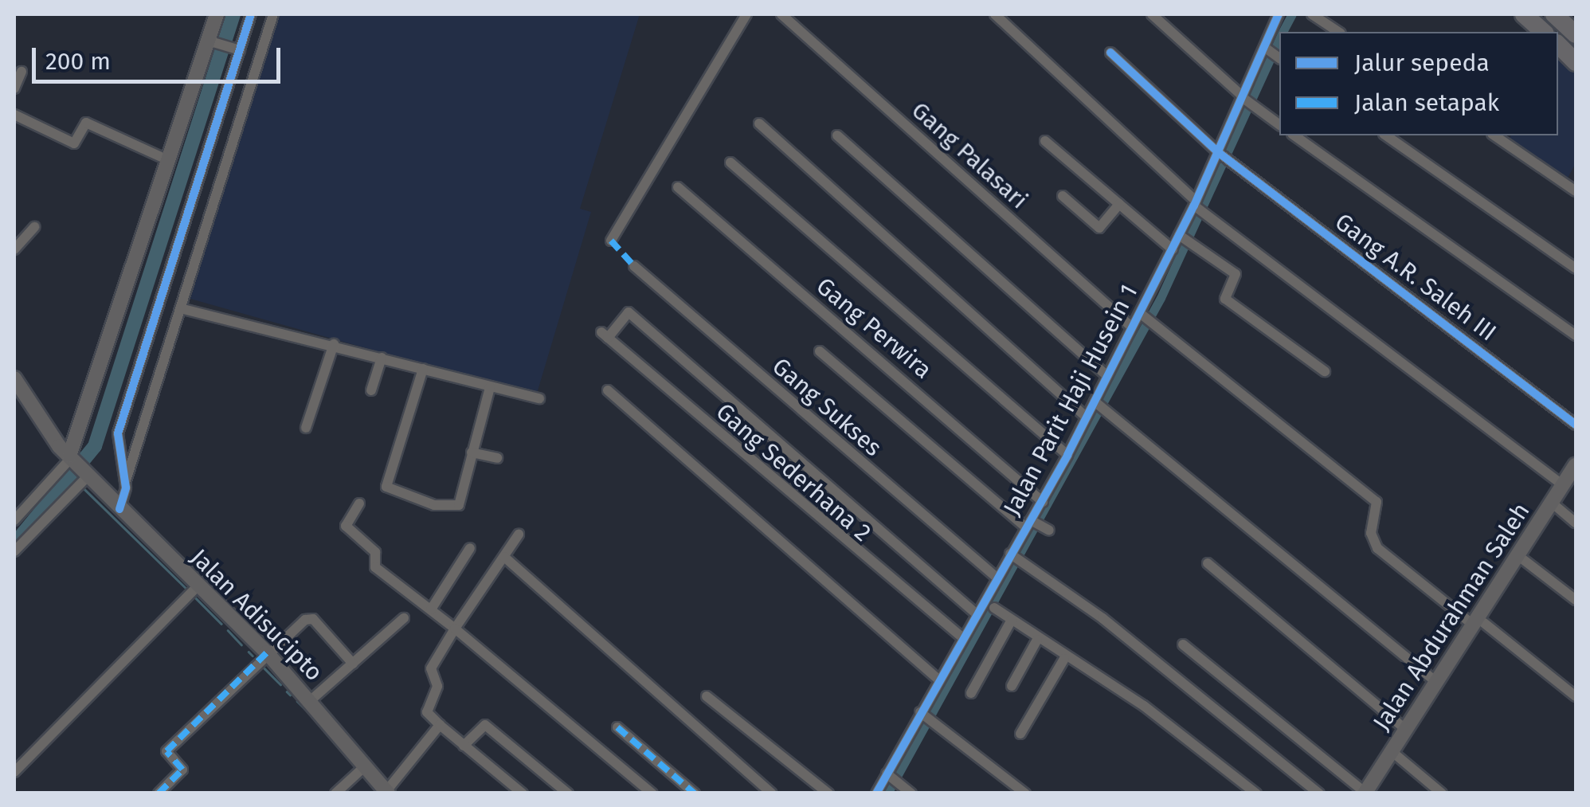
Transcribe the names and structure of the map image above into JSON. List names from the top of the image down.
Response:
{
  "streets": {
    "street": [
      "Gang Palasari",
      "Gang A.R. Saleh III",
      "Gang Perwira",
      "Jalan Parit Haji Husein 1",
      "Gang Sukses",
      "Gang Sederhana 2",
      "Jalan Adisucipto",
      "Jalan Abdurahman Saleh"
    ]
  },
  "crossings": [
    ["Gang Palasari", "Jalan Parit Haji Husein 1"],
    ["Gang A.R. Saleh III", "Jalan Parit Haji Husein 1"],
    ["Gang Perwira", "Jalan Parit Haji Husein 1"],
    ["Jalan Parit Haji Husein 1", "Gang Sukses"],
    ["Jalan Parit Haji Husein 1", "Gang Sederhana 2"]
  ],
  "legend": ["Jalur sepeda", "Jalan setapak"],
  "scale_bar": "200 m"
}
